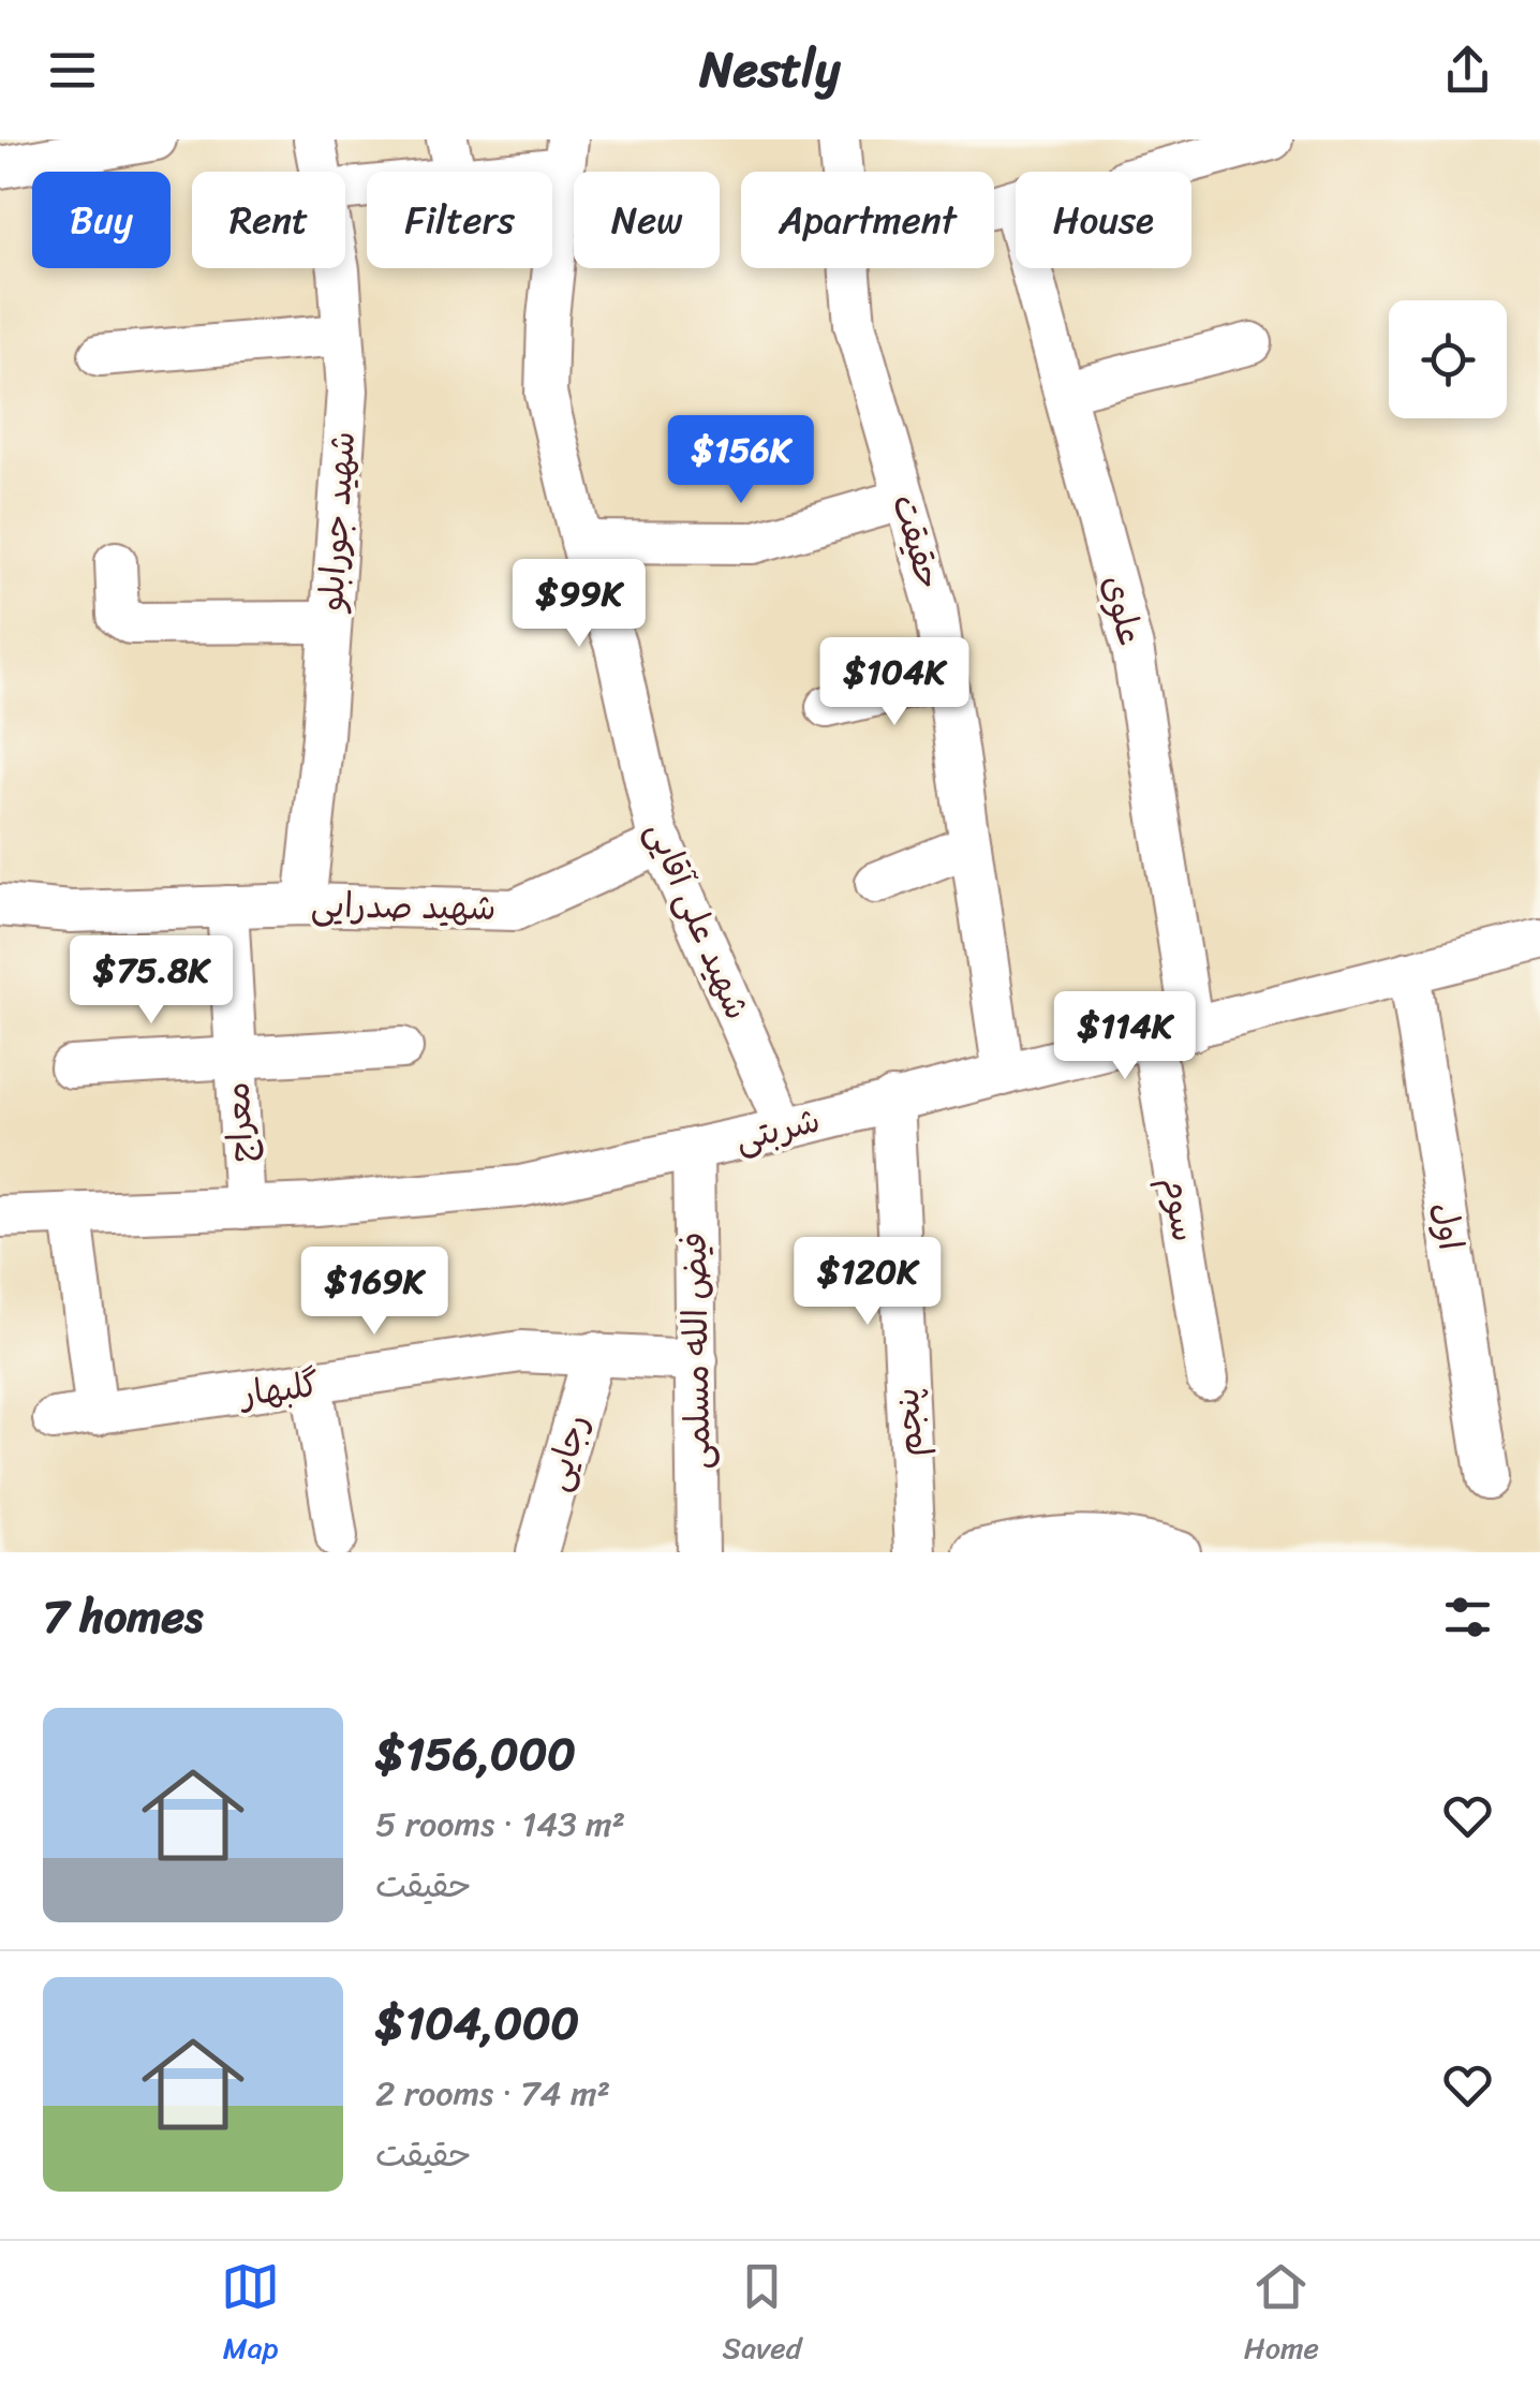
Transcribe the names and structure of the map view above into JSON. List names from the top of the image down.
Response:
{
  "streets": {
    "street": [
      "شهید جورابلو",
      "حقیقت",
      "علوی",
      "شهید صدرایی",
      "شهید علی آقایی",
      "معراج",
      "شربتی",
      "سوم",
      "اول",
      "فیض الله مسلمی",
      "گلبهار",
      "پنجم",
      "رجایی"
    ]
  },
  "crossings": [
    ["شهید جورابلو", "شهید صدرایی"],
    ["حقیقت", "شربتی"],
    ["علوی", "شربتی"],
    ["شهید صدرایی", "شهید علی آقایی"],
    ["شهید صدرایی", "معراج"],
    ["شهید علی آقایی", "شربتی"],
    ["معراج", "شربتی"],
    ["شربتی", "سوم"],
    ["شربتی", "اول"],
    ["شربتی", "فیض الله مسلمی"],
    ["شربتی", "پنجم"],
    ["فیض الله مسلمی", "گلبهار"],
    ["گلبهار", "رجایی"]
  ],
  "page": {
    "header": "Nestly",
    "chip": [
      "Buy",
      "Rent",
      "Filters",
      "New",
      "Apartment",
      "House"
    ],
    "price": [
      "$156K",
      "$99K",
      "$104K",
      "$75.8K",
      "$114K",
      "$120K",
      "$169K"
    ],
    "heading": "7 homes",
    "list": [
      {
        "name": "$156,000",
        "note": "5 rooms · 143 m² · حقیقت"
      },
      {
        "name": "$104,000",
        "note": "2 rooms · 74 m² · حقیقت"
      }
    ],
    "tabs": ["Map", "Saved", "Home"]
  }
}
